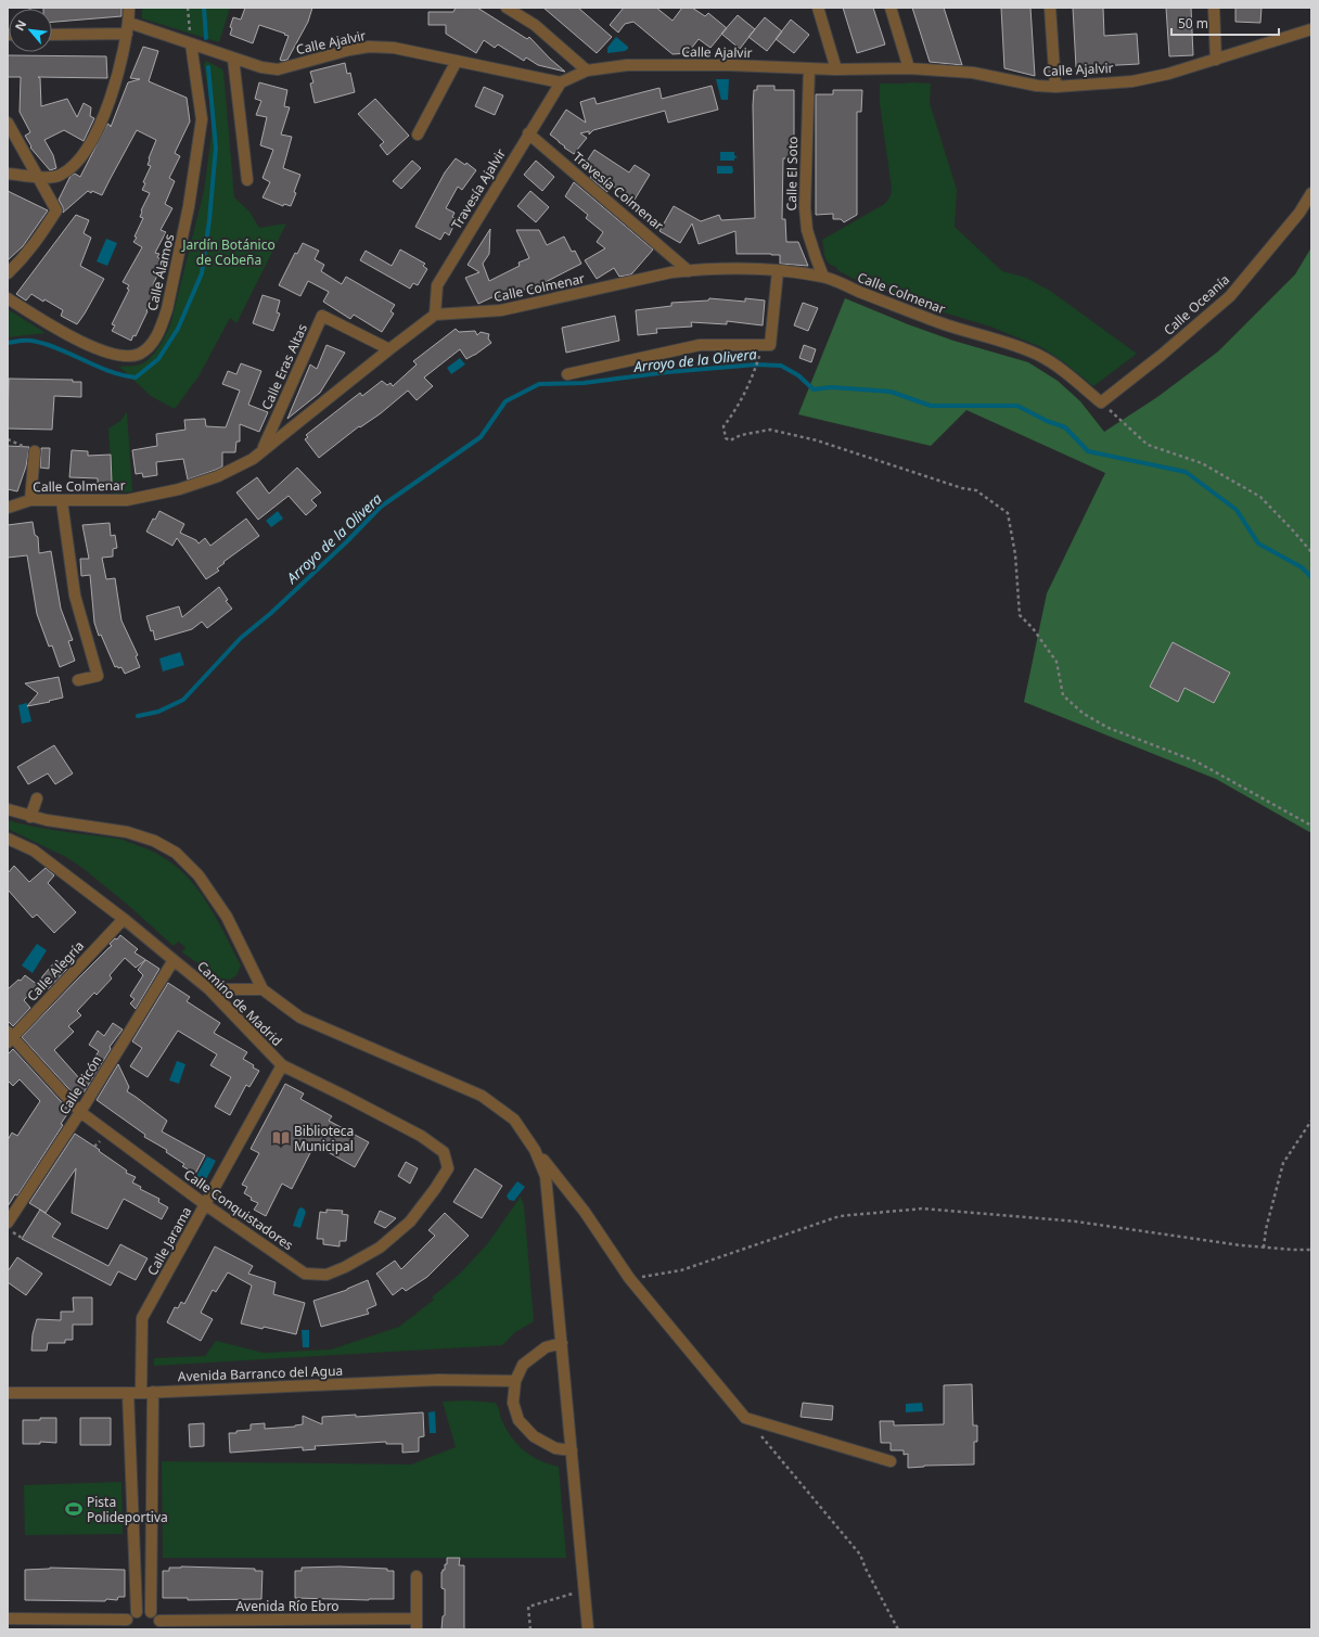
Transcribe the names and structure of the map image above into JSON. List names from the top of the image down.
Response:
{
  "streets": {
    "street": [
      "Calle Ajalvir",
      "Calle El Soto",
      "Travesía Ajalvir",
      "Travesía Colmenar",
      "Calle Álamos",
      "Calle Colmenar",
      "Calle Oceanía",
      "Calle Eras Altas",
      "Calle Alegría",
      "Camino de Madrid",
      "Calle Picón",
      "Calle Conquistadores",
      "Calle Jarama",
      "Avenida Barranco del Agua",
      "Avenida Río Ebro"
    ]
  },
  "crossings": [
    ["Calle Ajalvir", "Calle El Soto"],
    ["Calle Ajalvir", "Travesía Ajalvir"],
    ["Calle Ajalvir", "Calle Álamos"],
    ["Calle El Soto", "Calle Colmenar"],
    ["Travesía Ajalvir", "Travesía Colmenar"],
    ["Travesía Ajalvir", "Calle Colmenar"],
    ["Travesía Colmenar", "Calle Colmenar"],
    ["Calle Colmenar", "Calle Oceanía"],
    ["Calle Colmenar", "Calle Eras Altas"],
    ["Calle Alegría", "Camino de Madrid"],
    ["Calle Alegría", "Calle Conquistadores"],
    ["Camino de Madrid", "Calle Picón"],
    ["Camino de Madrid", "Calle Conquistadores"],
    ["Camino de Madrid", "Calle Jarama"],
    ["Calle Picón", "Calle Conquistadores"],
    ["Calle Conquistadores", "Calle Jarama"],
    ["Calle Jarama", "Avenida Barranco del Agua"]
  ],
  "water": ["Arroyo de la Olivera"],
  "parks": ["Jardín Botánico de Cobeña"],
  "places": {
    "library": ["Biblioteca Municipal"],
    "sports": ["Pista Polideportiva"]
  },
  "scale_bar": "50 m",
  "north": "top left"
}
